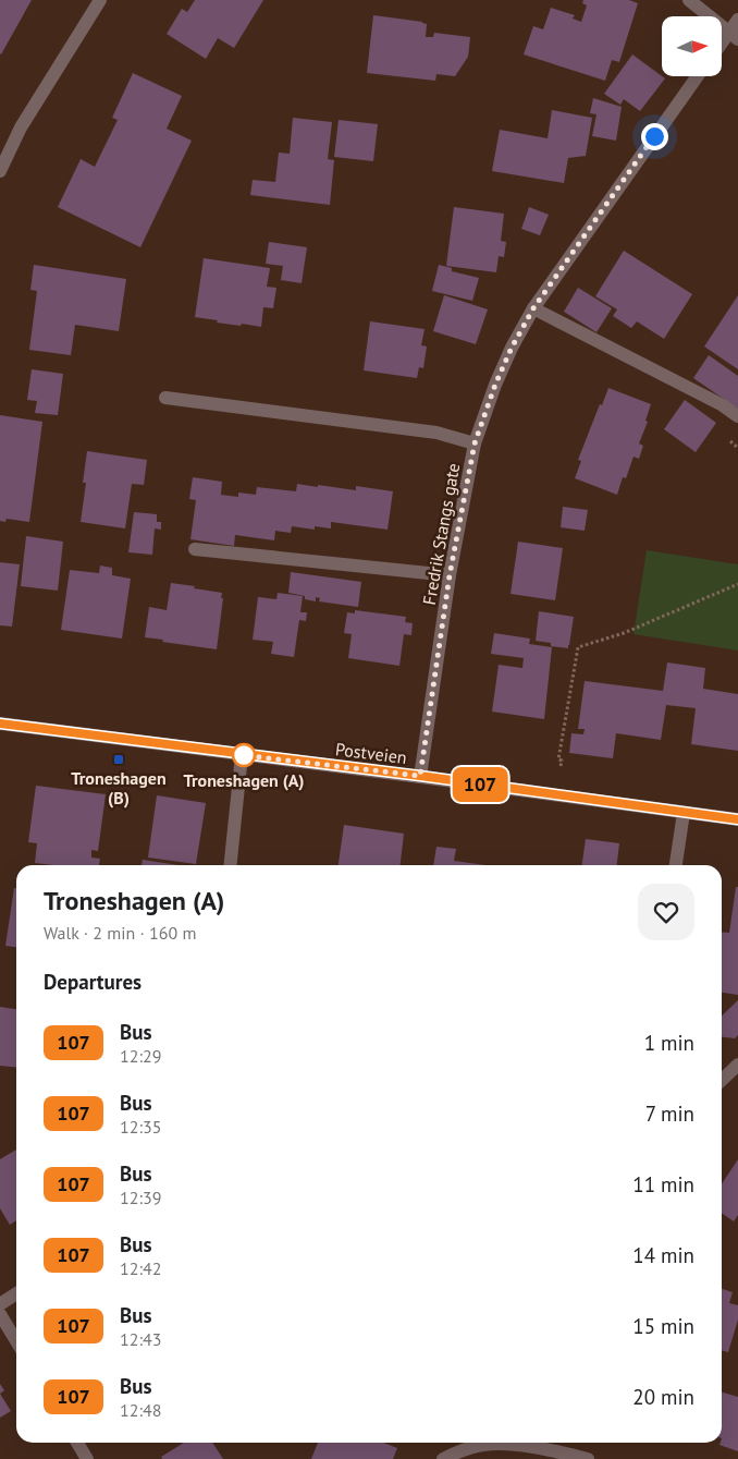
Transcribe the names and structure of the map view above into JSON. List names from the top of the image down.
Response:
{
  "streets": {
    "street": ["Fredrik Stangs gate", "Postveien"]
  },
  "crossings": [
    ["Fredrik Stangs gate", "Postveien"]
  ],
  "places": {
    "other": ["Troneshagen (A)"],
    "transit": ["Troneshagen (B)"]
  },
  "lines": ["bus line 107"],
  "north": "right",
  "page": {
    "on_map": "107",
    "heading": [
      ["Troneshagen (A)", "Walk · 2 min · 160 m"],
      "Departures"
    ],
    "list": [
      {
        "mark": "107",
        "name": "Bus",
        "note": "12:29",
        "value": "1 min"
      },
      {
        "mark": "107",
        "name": "Bus",
        "note": "12:35",
        "value": "7 min"
      },
      {
        "mark": "107",
        "name": "Bus",
        "note": "12:39",
        "value": "11 min"
      },
      {
        "mark": "107",
        "name": "Bus",
        "note": "12:42",
        "value": "14 min"
      },
      {
        "mark": "107",
        "name": "Bus",
        "note": "12:43",
        "value": "15 min"
      },
      {
        "mark": "107",
        "name": "Bus",
        "note": "12:48",
        "value": "20 min"
      }
    ]
  }
}
